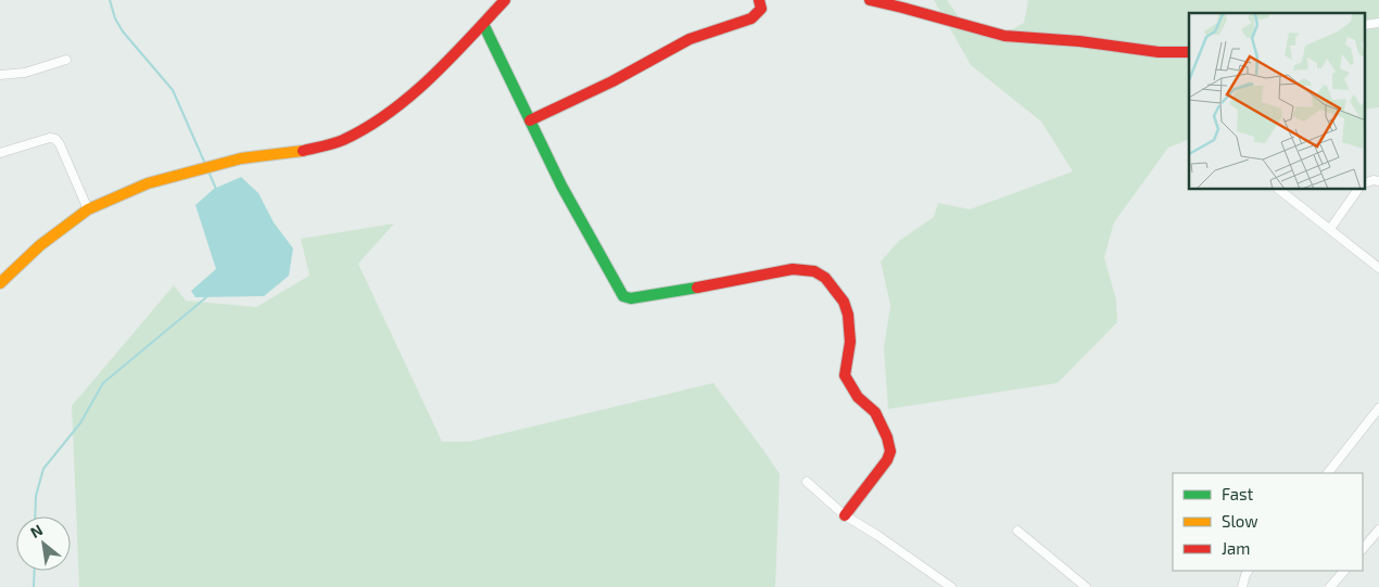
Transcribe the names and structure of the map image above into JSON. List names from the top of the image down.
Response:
{
  "legend": ["Fast", "Slow", "Jam"],
  "north": "top left"
}
